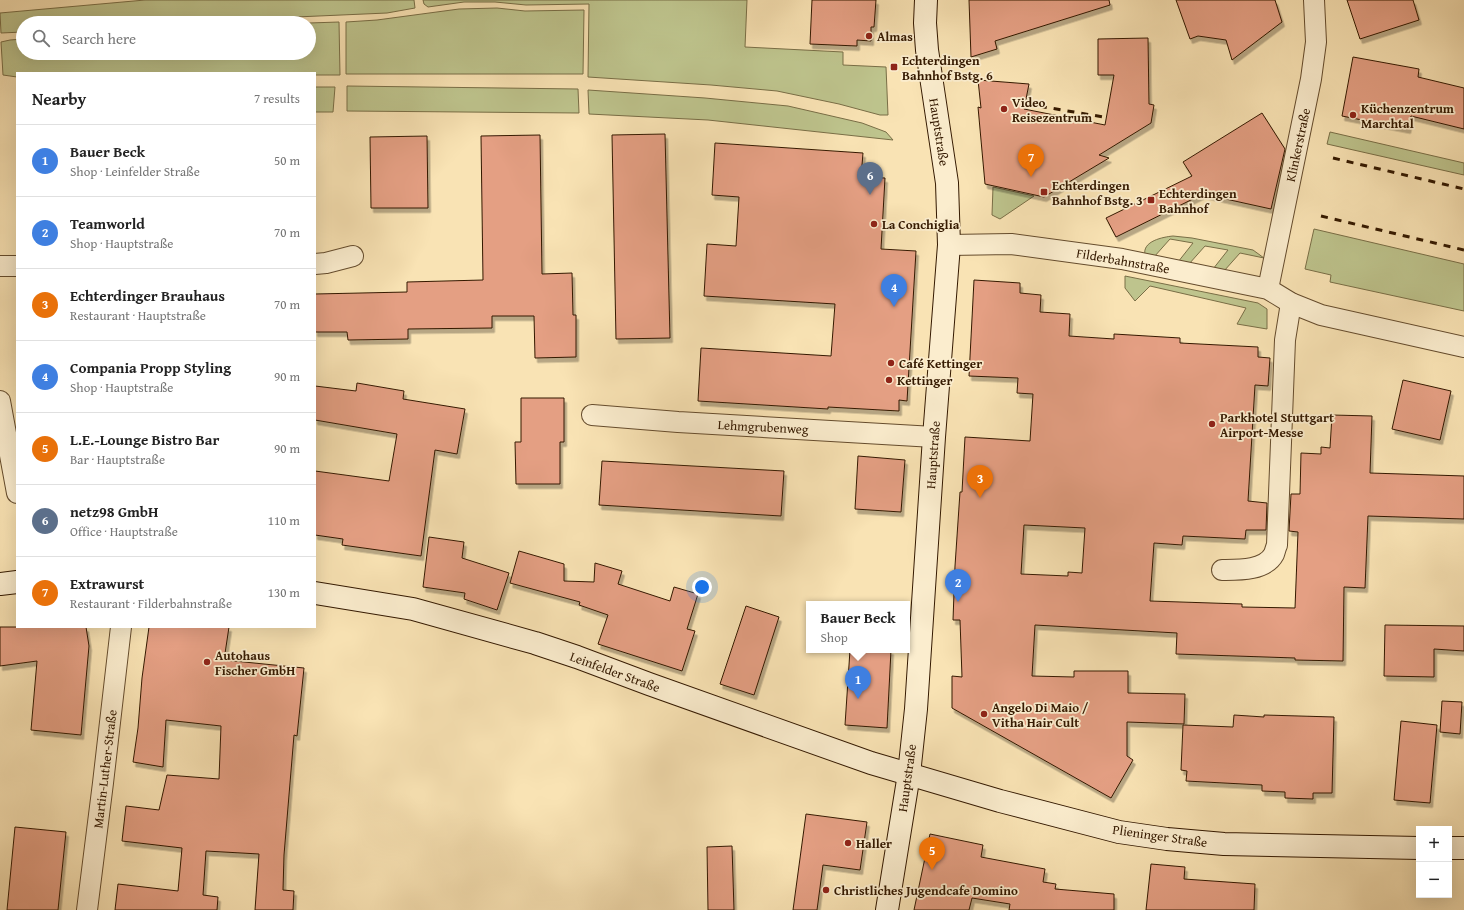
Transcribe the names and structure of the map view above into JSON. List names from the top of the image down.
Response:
{
  "streets": {
    "main road": ["Hauptstraße", "Leinfelder Straße", "Plieninger Straße"],
    "street": [
      "Klinkerstraße",
      "Filderbahnstraße",
      "Lehmgrubenweg",
      "Martin-Luther-Straße"
    ]
  },
  "crossings": [
    ["Hauptstraße", "Filderbahnstraße"],
    ["Hauptstraße", "Lehmgrubenweg"],
    ["Hauptstraße", "Leinfelder Straße"],
    ["Hauptstraße", "Plieninger Straße"],
    ["Klinkerstraße", "Filderbahnstraße"],
    ["Leinfelder Straße", "Plieninger Straße"]
  ],
  "places": {
    "other": [
      "Almas",
      "Video Reisezentrum",
      "Küchenzentrum Marchtal",
      "La Conchiglia",
      "Café Kettinger",
      "Kettinger",
      "Parkhotel Stuttgart Airport-Messe",
      "Autohaus Fischer GmbH",
      "Angelo Di Maio / Vitha Hair Cult",
      "Haller",
      "Christliches Jugendcafe Domino"
    ],
    "transit": ["Echterdingen Bahnhof Bstg. 6", "Echterdingen Bahnhof Bstg. 3", "Echterdingen Bahnhof"]
  },
  "page": {
    "search": "Search here",
    "heading": ["Nearby", "7 results"],
    "list": [
      {
        "mark": "1",
        "name": "Bauer Beck",
        "note": "Shop · Leinfelder Straße",
        "value": "50 m"
      },
      {
        "mark": "2",
        "name": "Teamworld",
        "note": "Shop · Hauptstraße",
        "value": "70 m"
      },
      {
        "mark": "3",
        "name": "Echterdinger Brauhaus",
        "note": "Restaurant · Hauptstraße",
        "value": "70 m"
      },
      {
        "mark": "4",
        "name": "Compania Propp Styling",
        "note": "Shop · Hauptstraße",
        "value": "90 m"
      },
      {
        "mark": "5",
        "name": "L.E.-Lounge Bistro Bar",
        "note": "Bar · Hauptstraße",
        "value": "90 m"
      },
      {
        "mark": "6",
        "name": "netz98 GmbH",
        "note": "Office · Hauptstraße",
        "value": "110 m"
      },
      {
        "mark": "7",
        "name": "Extrawurst",
        "note": "Restaurant · Filderbahnstraße",
        "value": "130 m"
      }
    ],
    "pins": [
      "7",
      "6",
      "4",
      "3",
      "2",
      "1",
      "5"
    ],
    "popup": ["Bauer Beck", "Shop"],
    "map_buttons": ["+", "−"]
  }
}
